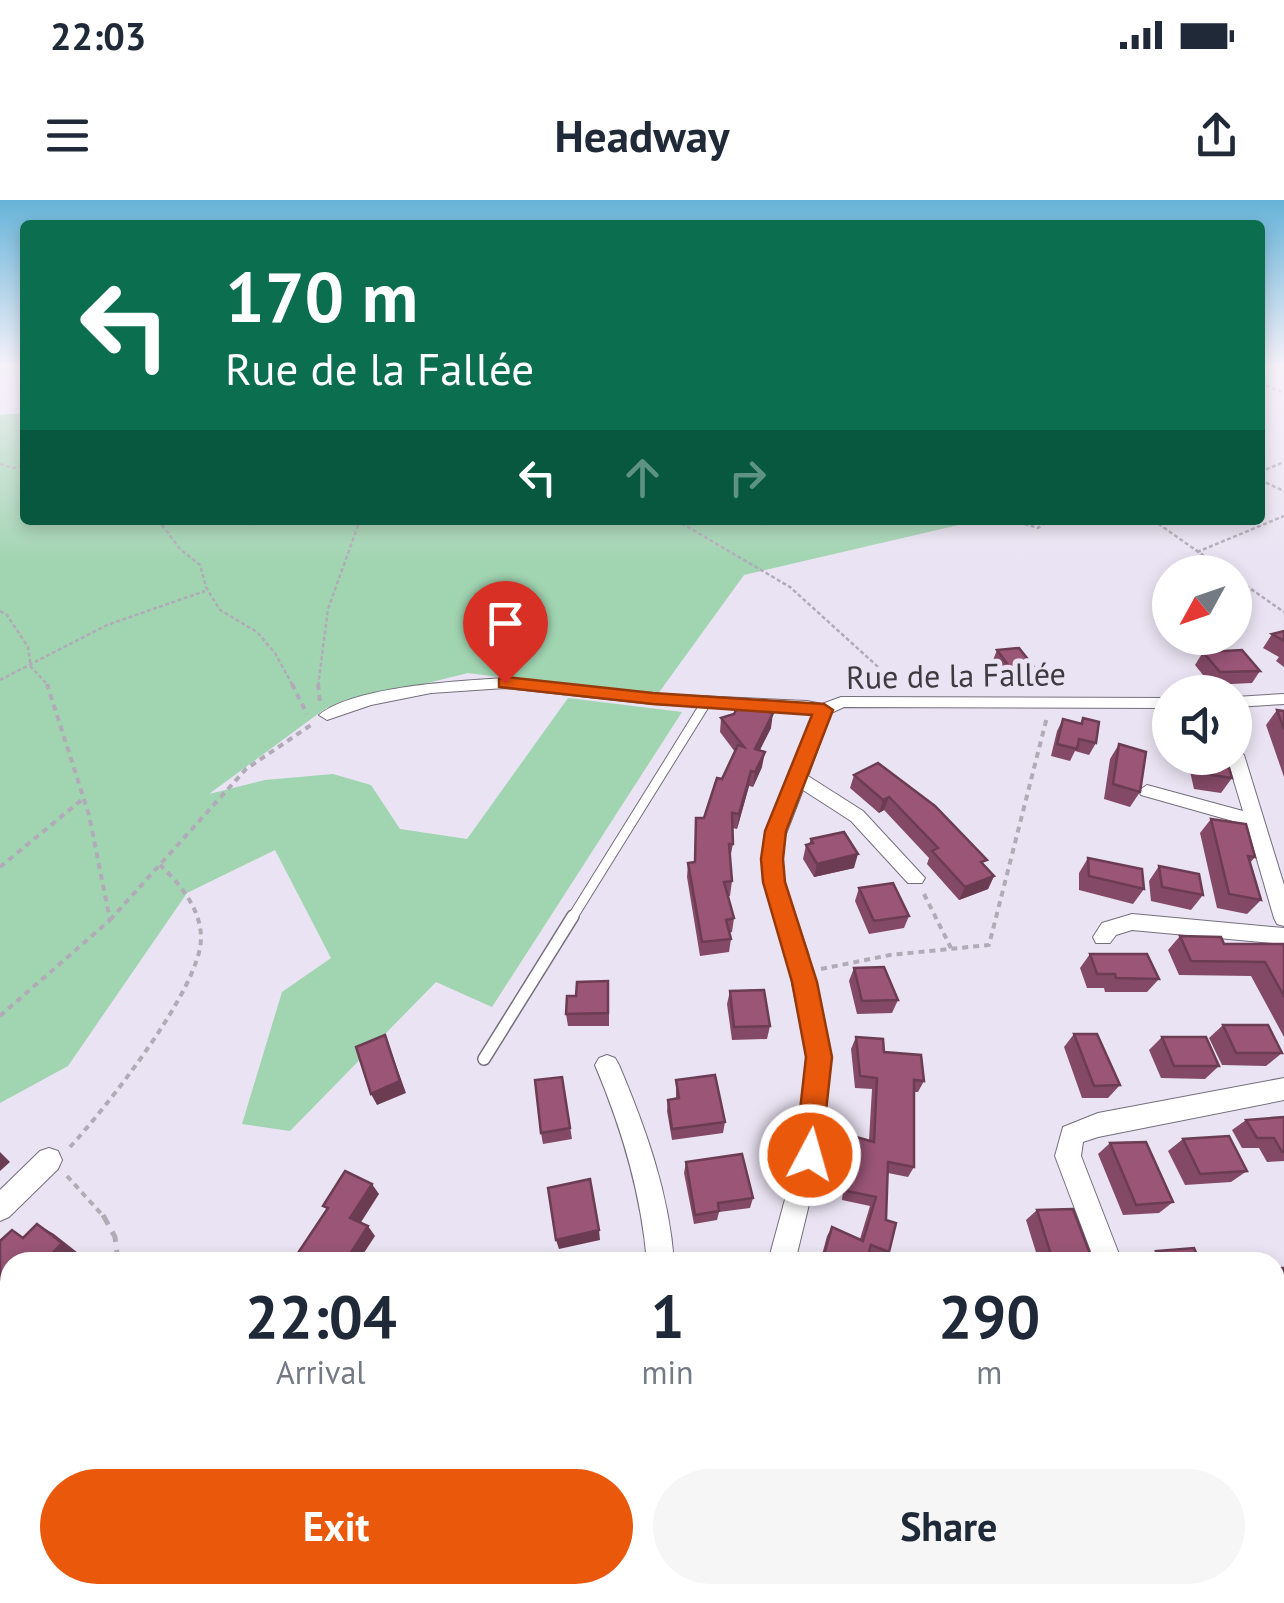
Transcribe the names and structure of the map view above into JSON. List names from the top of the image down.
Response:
{
  "streets": {
    "street": ["Rue de la Fallée"]
  },
  "north": "bottom left",
  "page": {
    "status": "22:03",
    "header": "Headway",
    "turn": ["170 m", "Rue de la Fallée"],
    "eta": [
      "22:04",
      "Arrival",
      "1",
      "min",
      "290",
      "m"
    ],
    "buttons": ["Exit", "Share"]
  }
}
